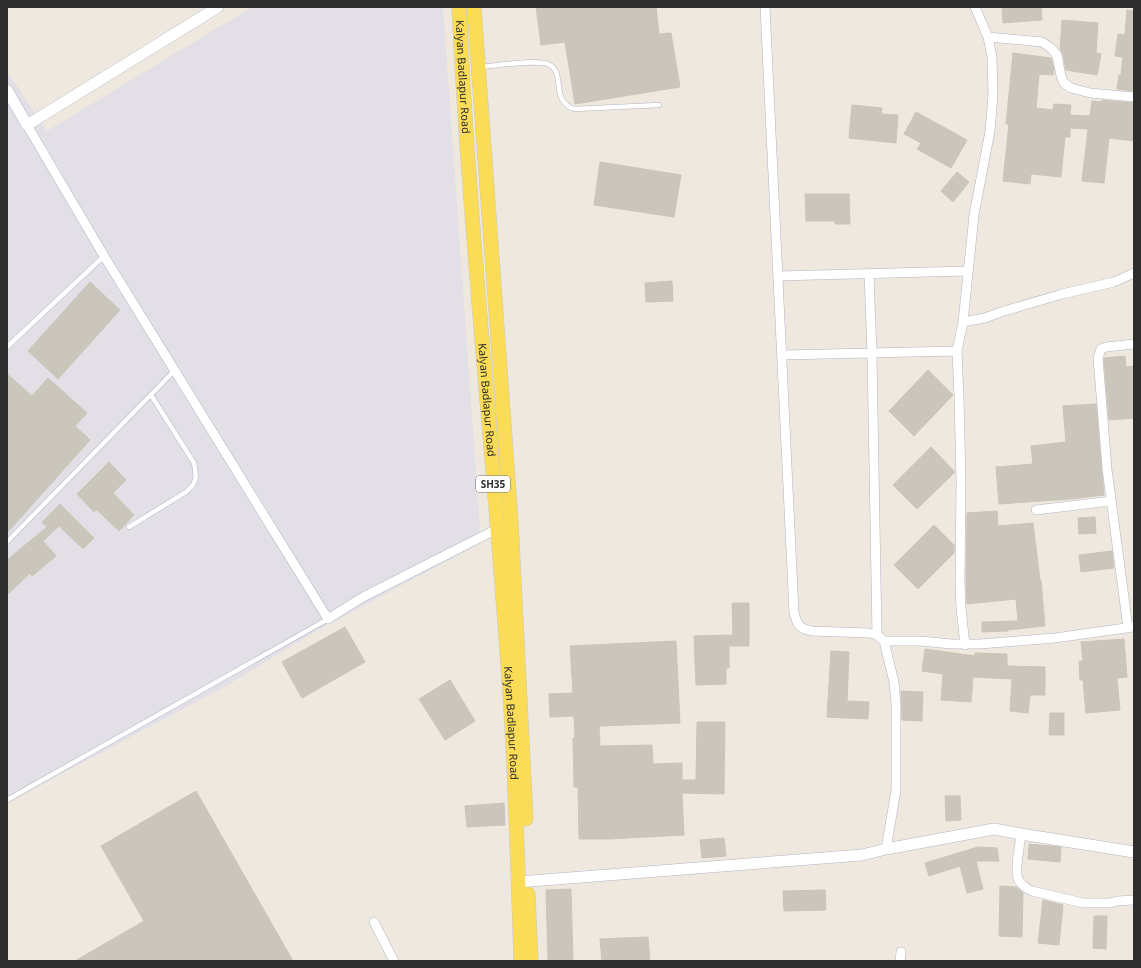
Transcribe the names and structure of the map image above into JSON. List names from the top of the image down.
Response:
{
  "streets": {
    "main road": ["Kalyan Badlapur Road", "SH35"]
  }
}
